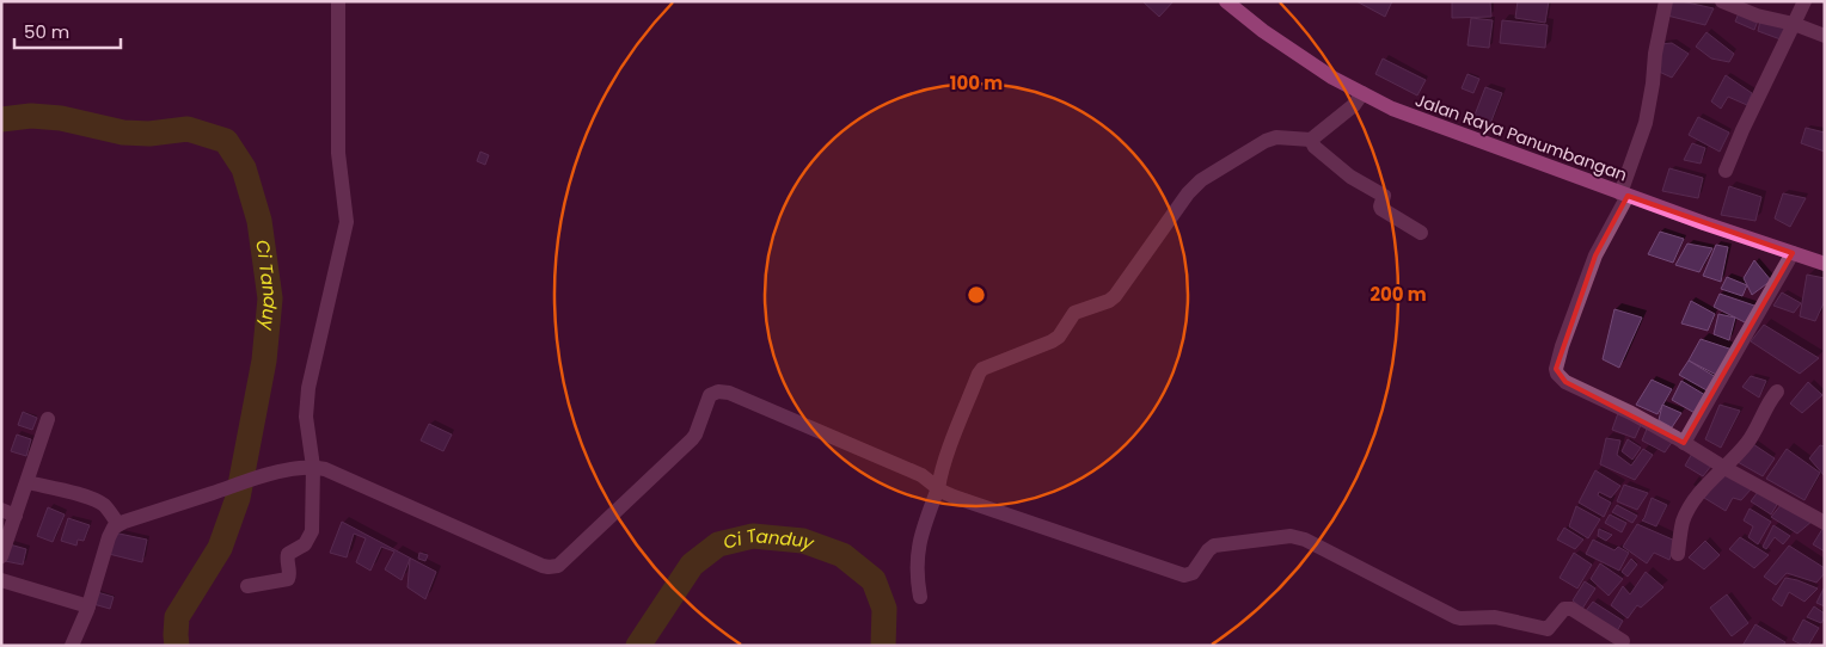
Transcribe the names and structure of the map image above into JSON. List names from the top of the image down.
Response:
{
  "streets": {
    "main road": ["Jalan Raya Panumbangan"]
  },
  "water": ["Ci Tanduy"],
  "scale_bar": "50 m",
  "rings": ["100 m", "200 m"]
}
